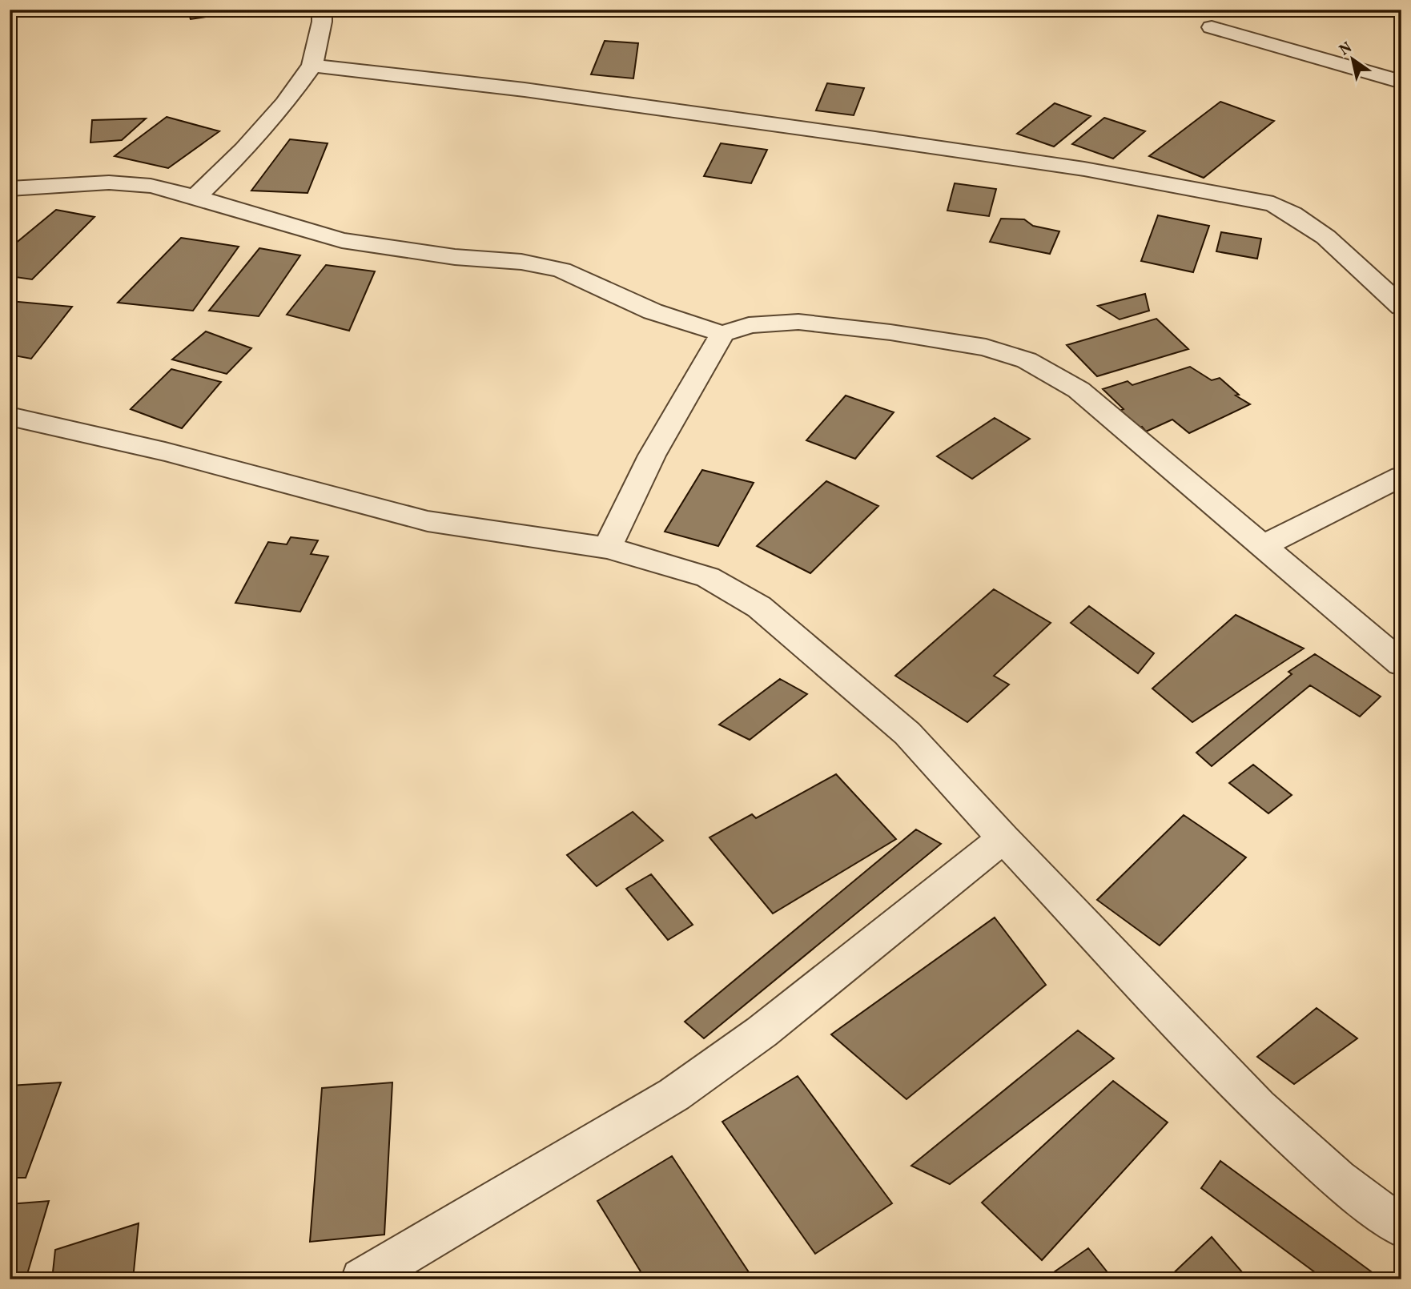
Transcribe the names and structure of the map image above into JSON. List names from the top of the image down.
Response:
{
  "north": "top left"
}
